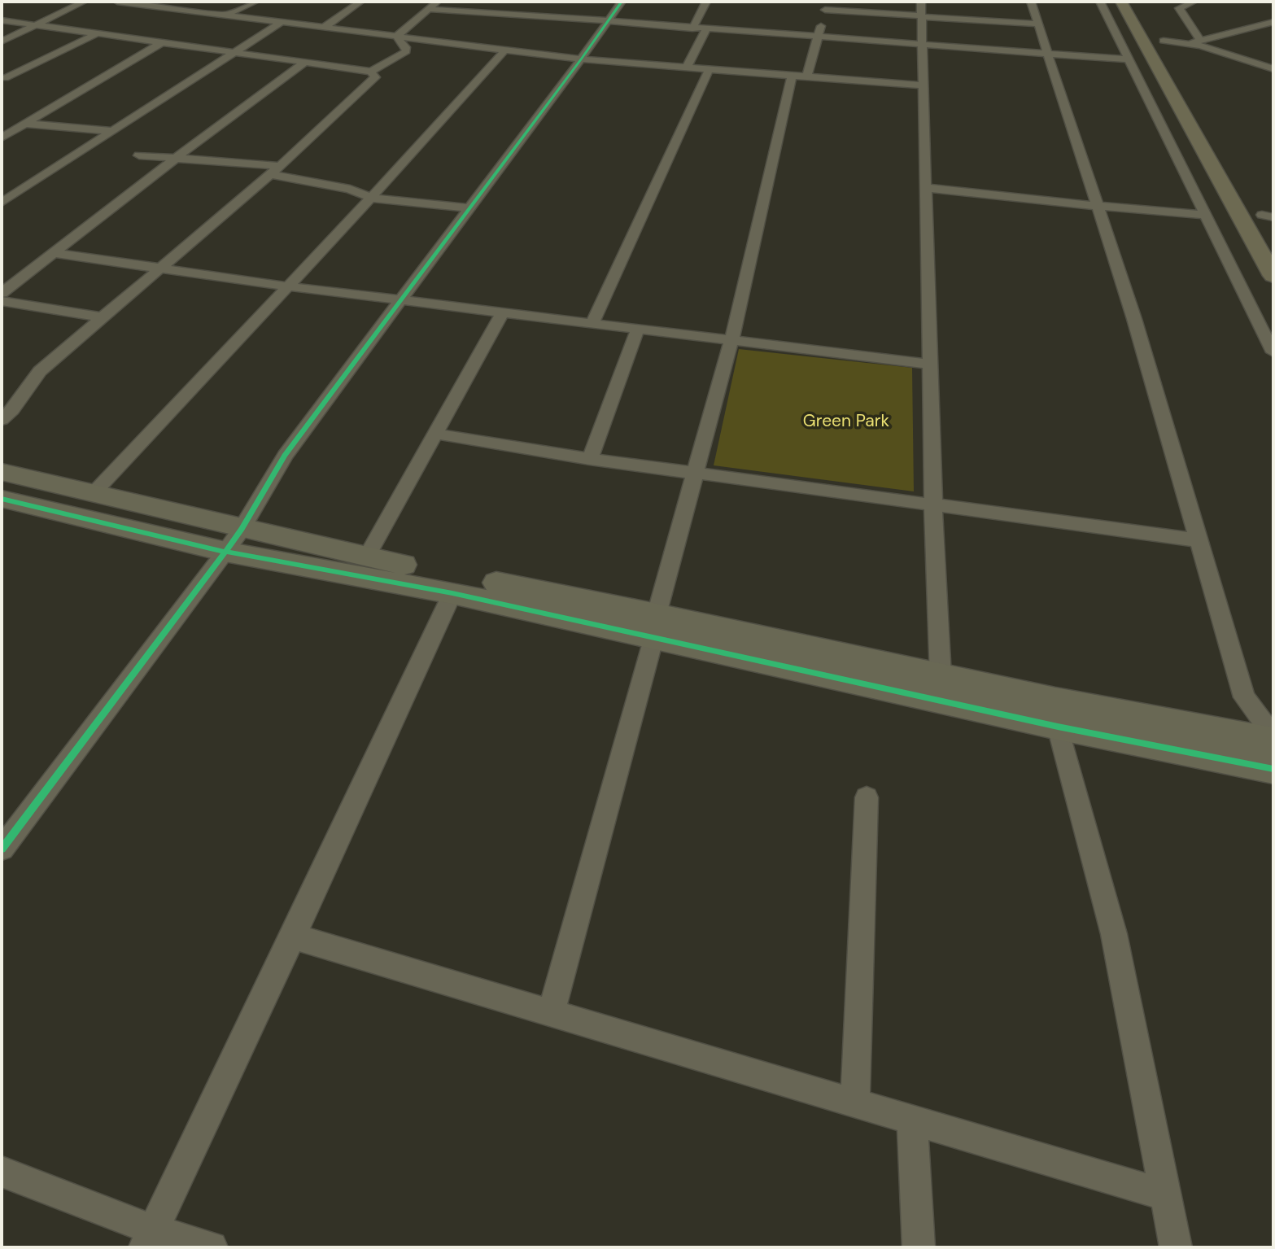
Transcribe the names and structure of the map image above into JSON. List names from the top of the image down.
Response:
{
  "parks": ["Green Park"]
}
